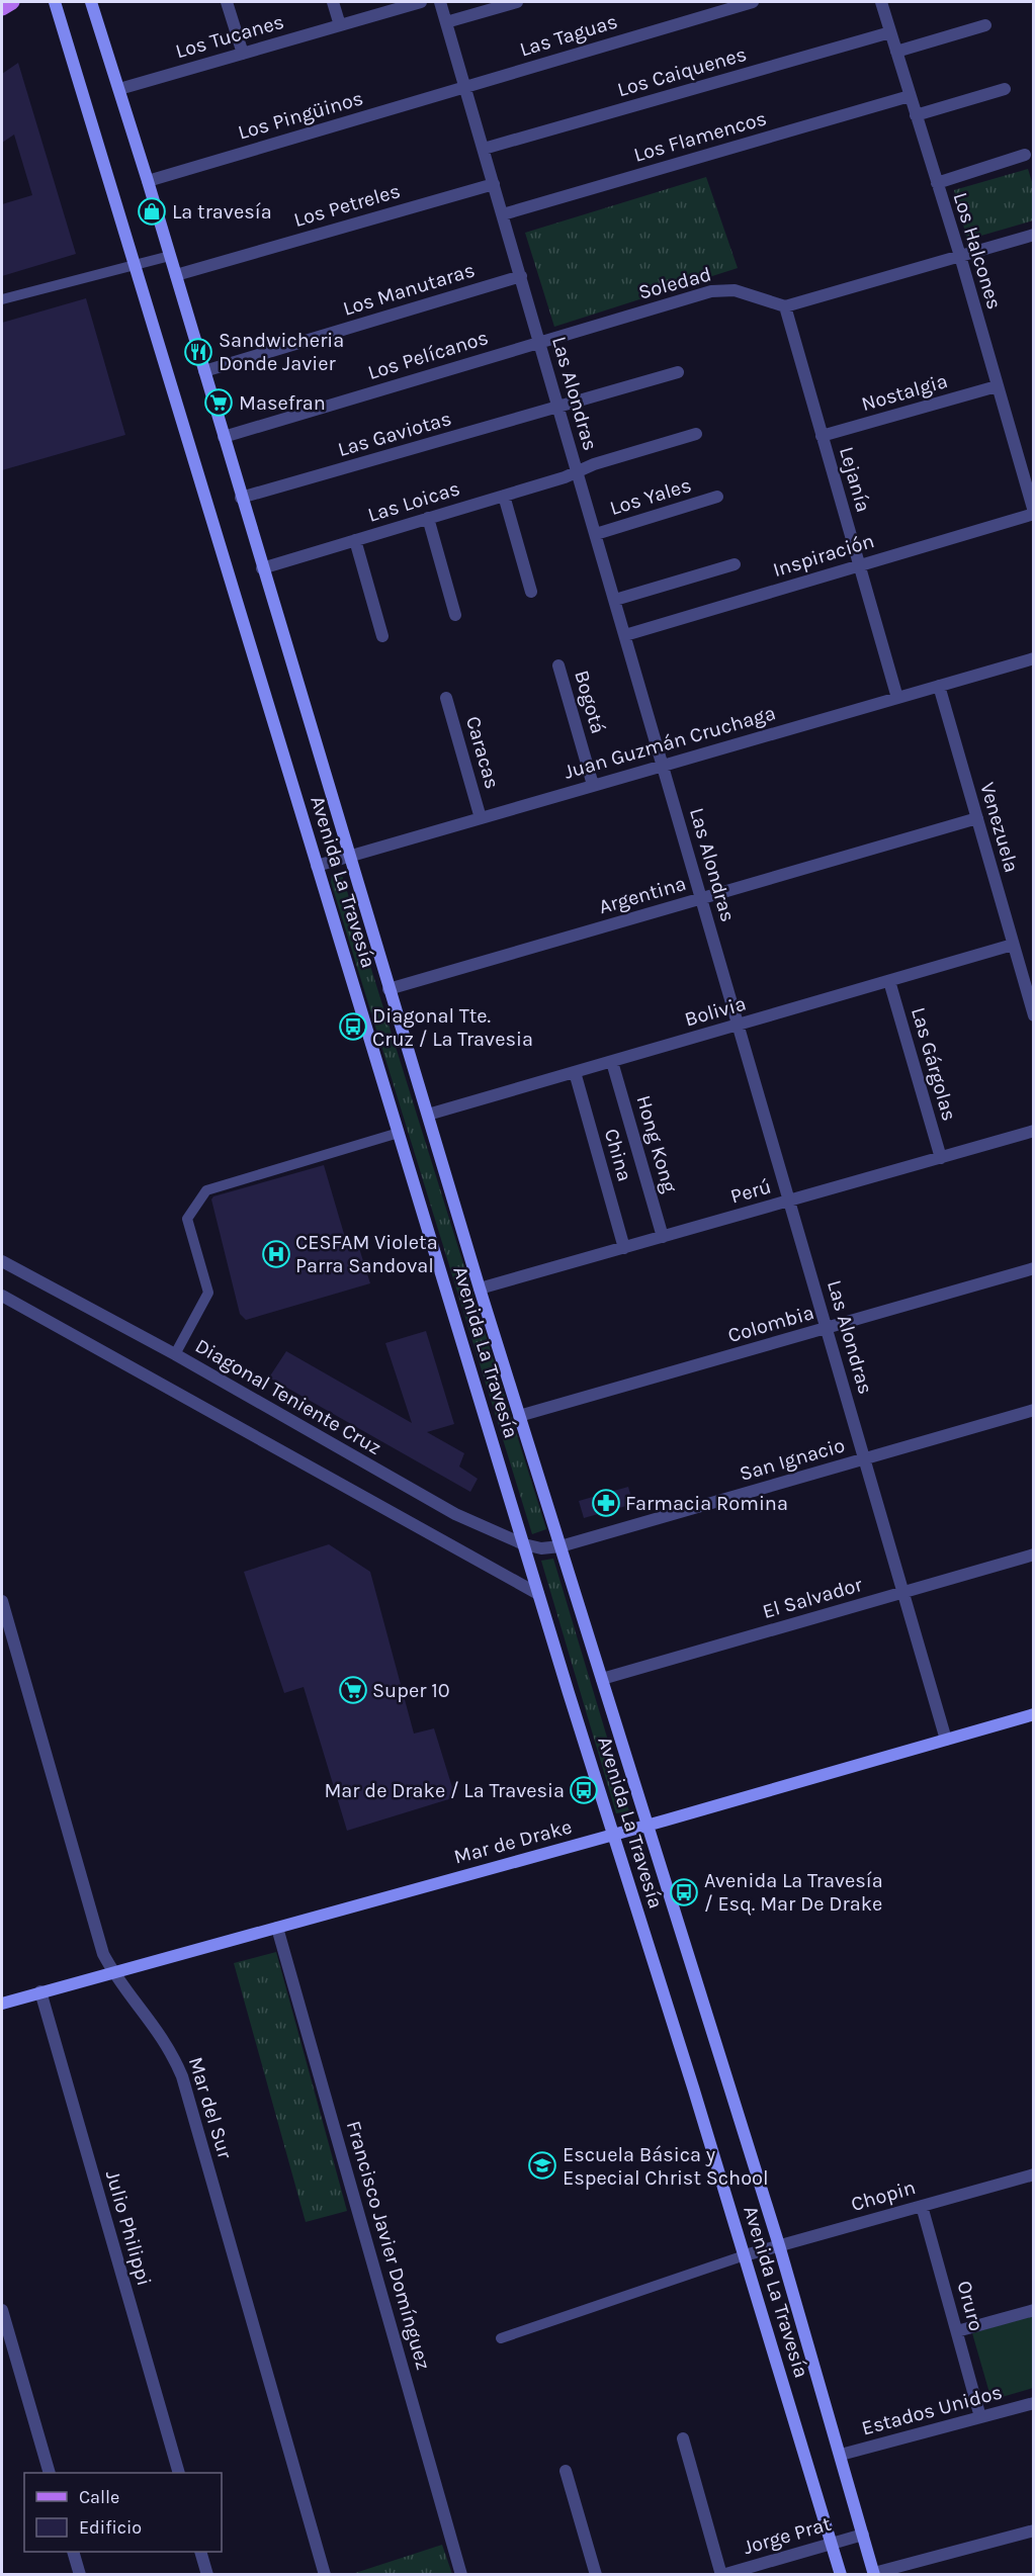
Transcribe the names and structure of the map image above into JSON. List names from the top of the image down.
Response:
{
  "streets": {
    "street": [
      "Las Taguas",
      "Los Tucanes",
      "Los Caiquenes",
      "Los Pingüinos",
      "Los Flamencos",
      "Los Petreles",
      "Los Halcones",
      "Soledad",
      "Los Manutaras",
      "Los Pelícanos",
      "Nostalgia",
      "Las Alondras",
      "Las Gaviotas",
      "Lejanía",
      "Los Yales",
      "Las Loicas",
      "Inspiración",
      "Bogotá",
      "Juan Guzmán Cruchaga",
      "Caracas",
      "Venezuela",
      "Avenida La Travesía",
      "Argentina",
      "Bolivia",
      "Las Gárgolas",
      "Hong Kong",
      "China",
      "Perú",
      "Colombia",
      "Diagonal Teniente Cruz",
      "San Ignacio",
      "El Salvador",
      "Mar de Drake",
      "Mar del Sur",
      "Chopin",
      "Julio Philippi",
      "Francisco Javier Domínguez",
      "Oruro",
      "Estados Unidos",
      "Jorge Prat"
    ]
  },
  "crossings": [
    ["Las Taguas", "Los Pingüinos"],
    ["Las Taguas", "Las Alondras"],
    ["Los Tucanes", "Avenida La Travesía"],
    ["Los Caiquenes", "Los Halcones"],
    ["Los Caiquenes", "Las Alondras"],
    ["Los Pingüinos", "Las Alondras"],
    ["Los Pingüinos", "Avenida La Travesía"],
    ["Los Flamencos", "Los Halcones"],
    ["Los Flamencos", "Las Alondras"],
    ["Los Petreles", "Las Alondras"],
    ["Los Petreles", "Avenida La Travesía"],
    ["Los Halcones", "Nostalgia"],
    ["Los Halcones", "Inspiración"],
    ["Soledad", "Los Pelícanos"],
    ["Soledad", "Las Alondras"],
    ["Soledad", "Lejanía"],
    ["Los Manutaras", "Las Alondras"],
    ["Los Manutaras", "Avenida La Travesía"],
    ["Los Pelícanos", "Las Alondras"],
    ["Los Pelícanos", "Avenida La Travesía"],
    ["Nostalgia", "Lejanía"],
    ["Las Alondras", "Las Gaviotas"],
    ["Las Alondras", "Los Yales"],
    ["Las Alondras", "Las Loicas"],
    ["Las Alondras", "Inspiración"],
    ["Las Alondras", "Juan Guzmán Cruchaga"],
    ["Las Alondras", "Argentina"],
    ["Las Alondras", "Bolivia"],
    ["Las Alondras", "Perú"],
    ["Las Alondras", "Colombia"],
    ["Las Alondras", "San Ignacio"],
    ["Las Alondras", "El Salvador"],
    ["Las Alondras", "Mar de Drake"],
    ["Las Gaviotas", "Avenida La Travesía"],
    ["Lejanía", "Inspiración"],
    ["Lejanía", "Juan Guzmán Cruchaga"],
    ["Las Loicas", "Avenida La Travesía"],
    ["Bogotá", "Juan Guzmán Cruchaga"],
    ["Juan Guzmán Cruchaga", "Caracas"],
    ["Juan Guzmán Cruchaga", "Venezuela"],
    ["Juan Guzmán Cruchaga", "Avenida La Travesía"],
    ["Venezuela", "Argentina"],
    ["Venezuela", "Bolivia"],
    ["Avenida La Travesía", "Argentina"],
    ["Avenida La Travesía", "Bolivia"],
    ["Avenida La Travesía", "Perú"],
    ["Avenida La Travesía", "Colombia"],
    ["Avenida La Travesía", "Diagonal Teniente Cruz"],
    ["Avenida La Travesía", "San Ignacio"],
    ["Avenida La Travesía", "El Salvador"],
    ["Avenida La Travesía", "Mar de Drake"],
    ["Avenida La Travesía", "Chopin"],
    ["Avenida La Travesía", "Estados Unidos"],
    ["Avenida La Travesía", "Jorge Prat"],
    ["Bolivia", "Las Gárgolas"],
    ["Bolivia", "Hong Kong"],
    ["Bolivia", "China"],
    ["Las Gárgolas", "Perú"],
    ["Hong Kong", "Perú"],
    ["China", "Perú"],
    ["Diagonal Teniente Cruz", "San Ignacio"],
    ["Mar de Drake", "Mar del Sur"],
    ["Mar de Drake", "Julio Philippi"],
    ["Mar de Drake", "Francisco Javier Domínguez"],
    ["Chopin", "Oruro"],
    ["Oruro", "Estados Unidos"]
  ],
  "places": {
    "shop": ["La travesía"],
    "restaurant": ["Sandwicheria Donde Javier"],
    "supermarket": ["Masefran", "Super 10"],
    "bus stop": ["Diagonal Tte. Cruz / La Travesia", "Mar de Drake / La Travesia", "Avenida La Travesía / Esq. Mar De Drake"],
    "hospital": ["CESFAM Violeta Parra Sandoval"],
    "pharmacy": ["Farmacia Romina"],
    "school or university": ["Escuela Básica y Especial Christ School"]
  },
  "legend": ["Calle", "Edificio"]
}
